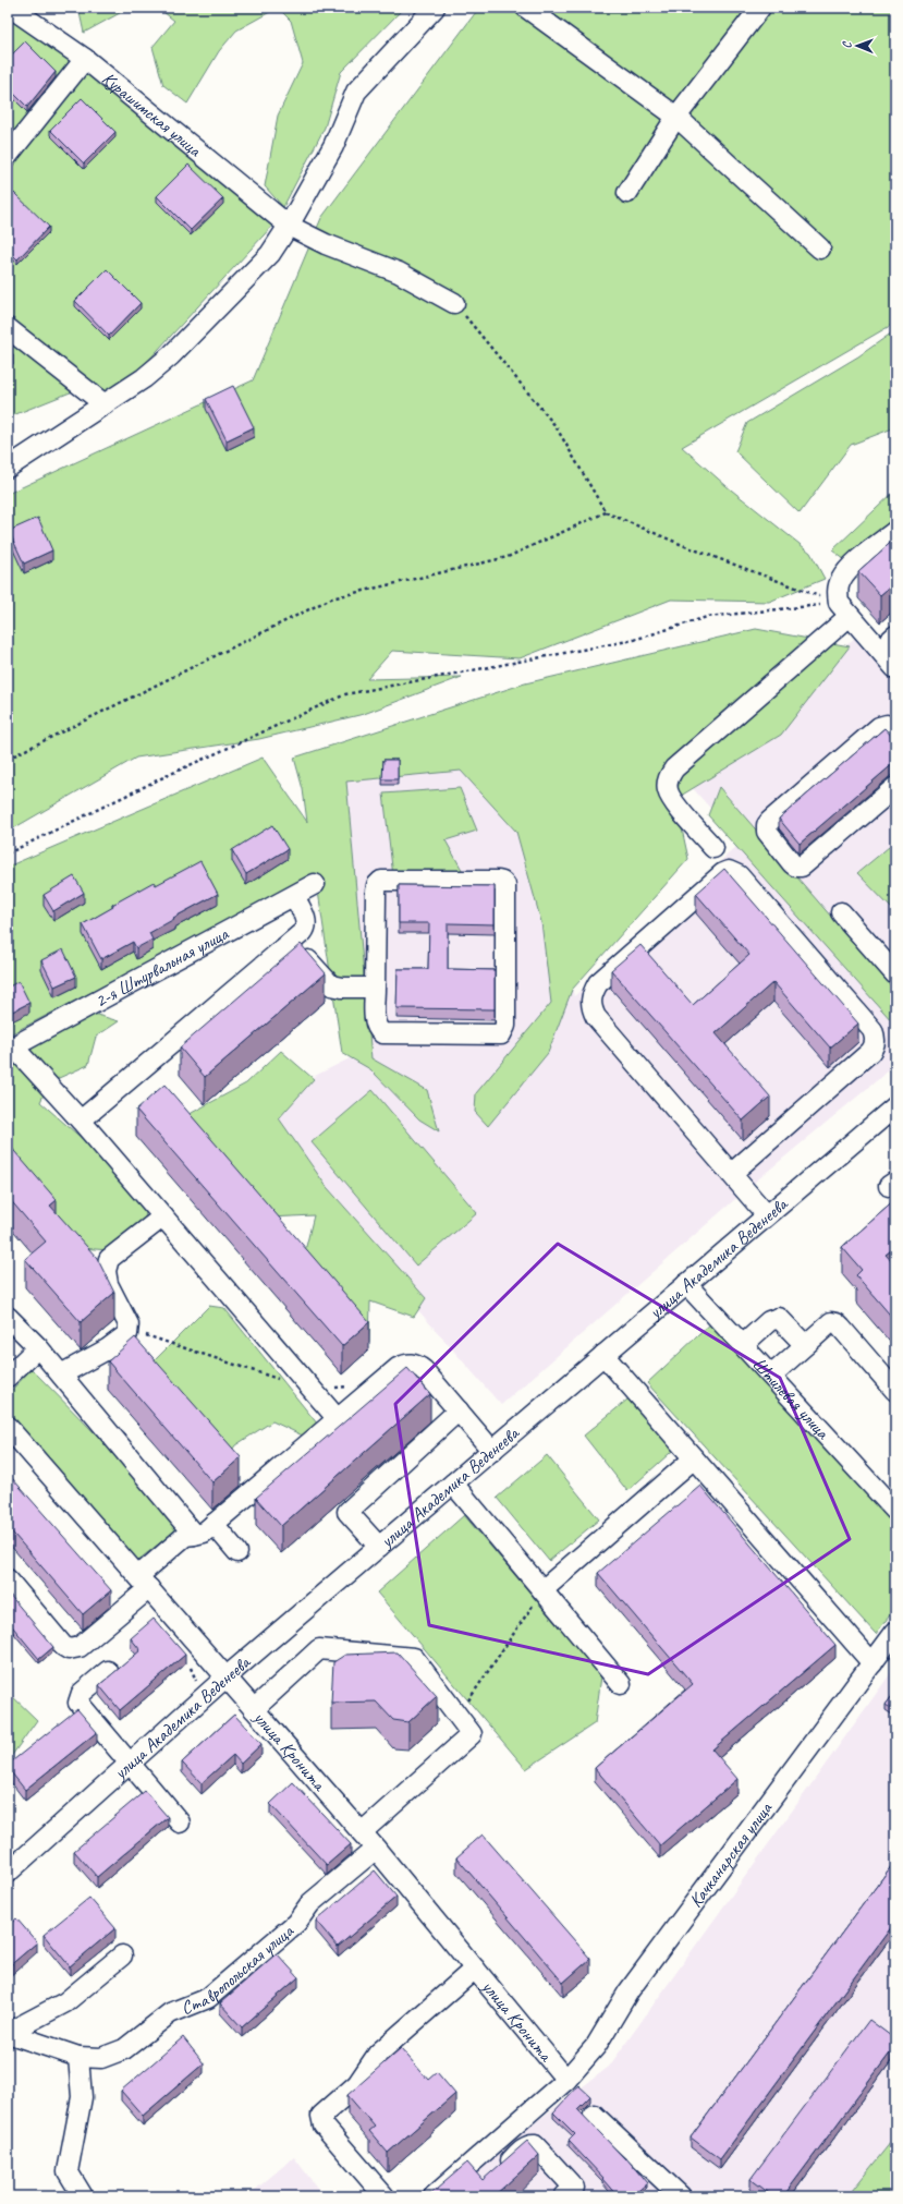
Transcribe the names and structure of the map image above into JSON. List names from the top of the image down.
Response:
{
  "streets": {
    "street": [
      "Курашимская улица",
      "2-я Штурвальная улица",
      "улица Академика Веденеева",
      "Штилевая улица",
      "улица Кронита",
      "Качканарская улица",
      "Ставропольская улица"
    ]
  },
  "crossings": [
    ["улица Академика Веденеева", "Штилевая улица"],
    ["улица Академика Веденеева", "улица Кронита"],
    ["улица Кронита", "Качканарская улица"],
    ["улица Кронита", "Ставропольская улица"]
  ],
  "north": "left"
}
